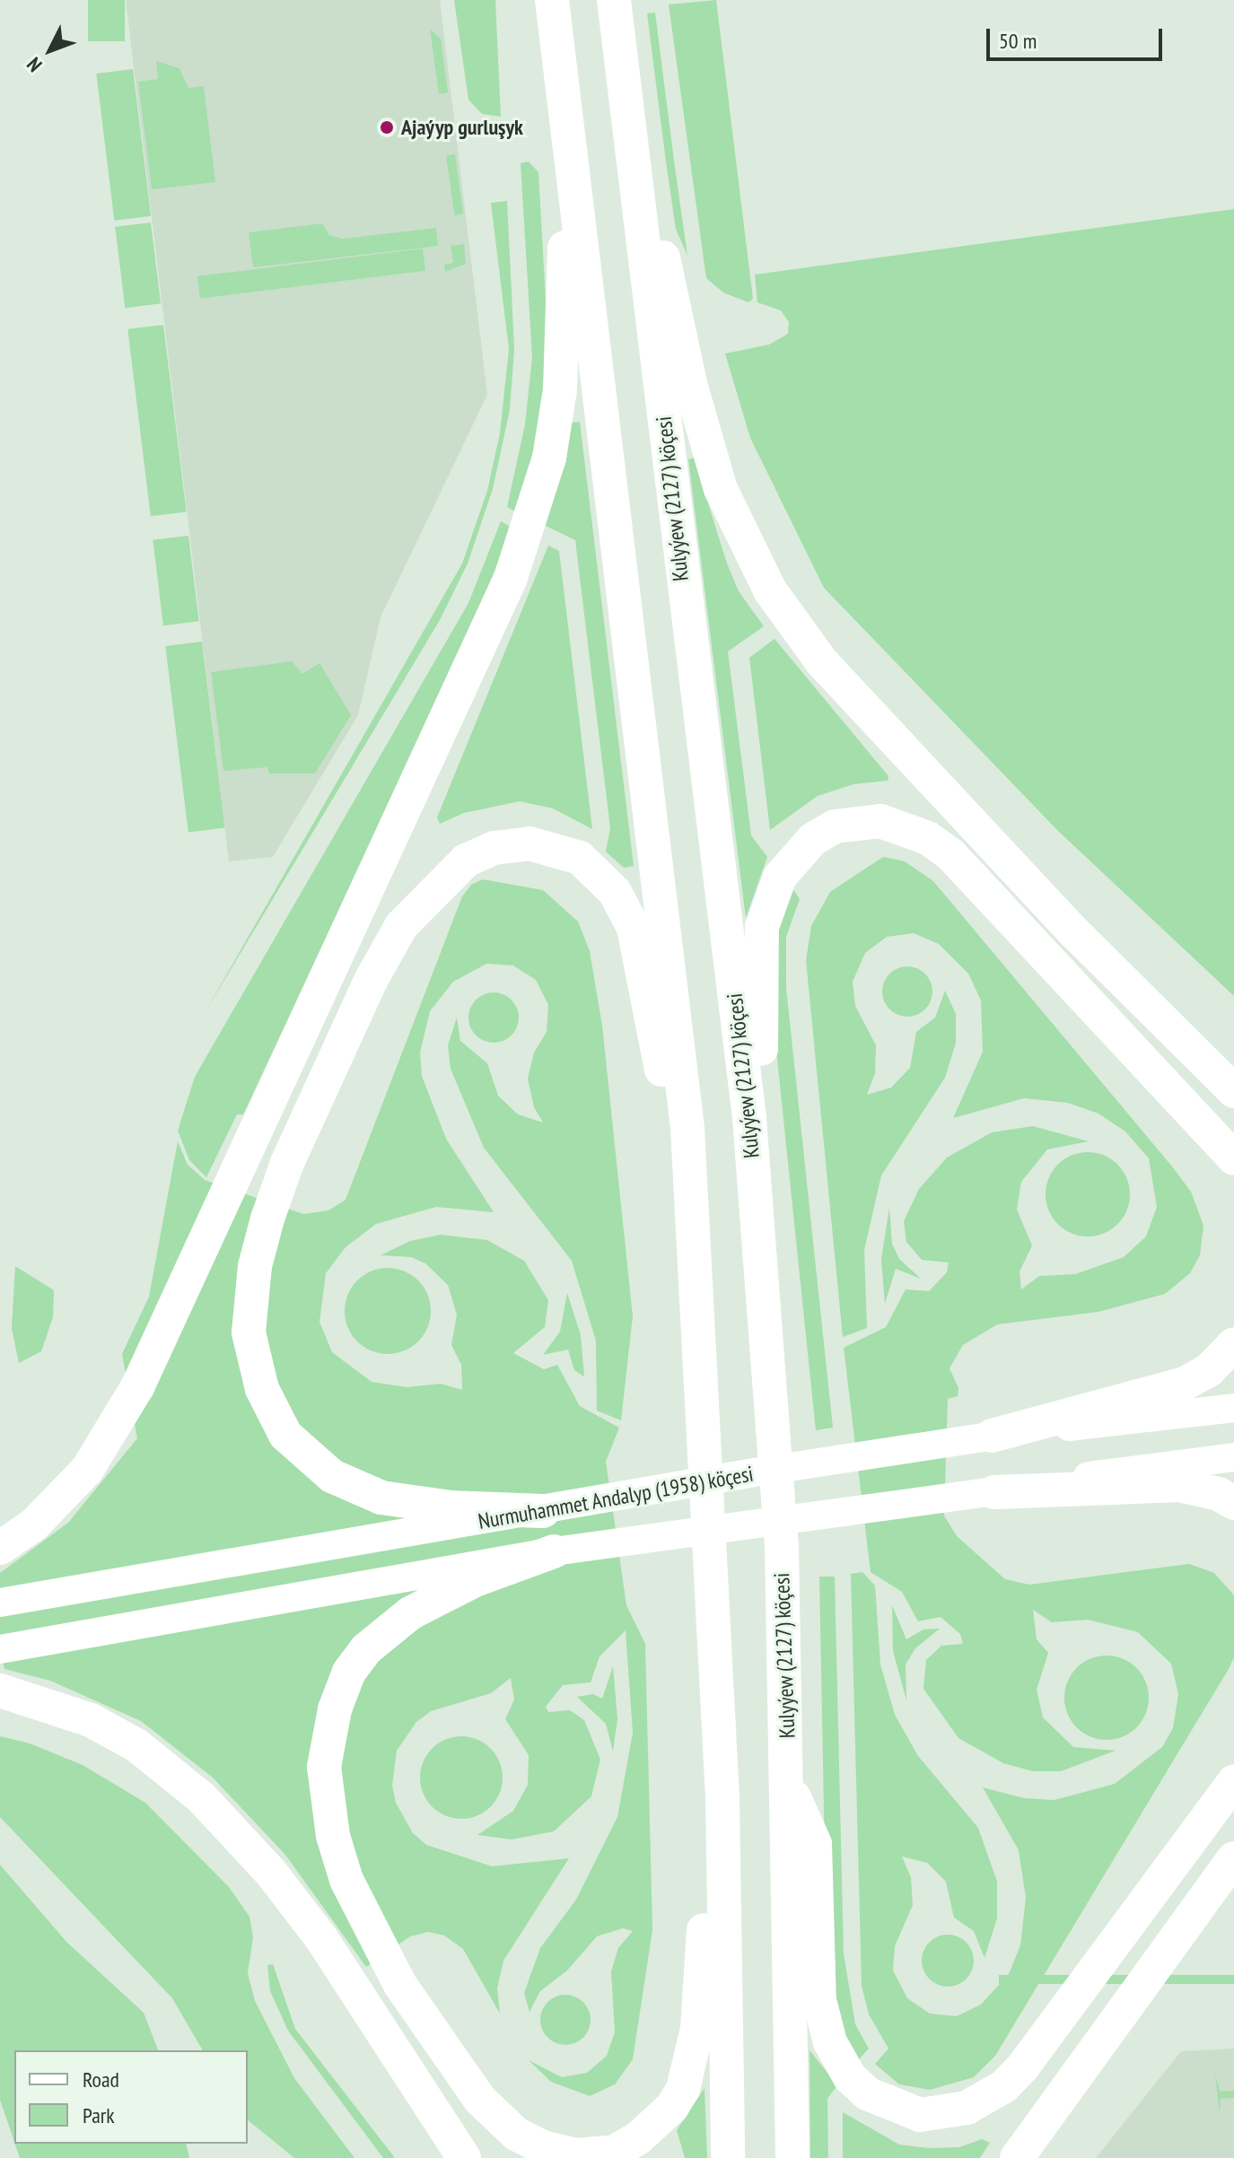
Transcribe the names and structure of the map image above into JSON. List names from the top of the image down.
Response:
{
  "streets": {
    "highway": ["Kulyýew (2127) köçesi"],
    "main road": ["Nurmuhammet Andalyp (1958) köçesi"]
  },
  "places": ["Ajaýyp gurluşyk"],
  "legend": ["Road", "Park"],
  "scale_bar": "50 m",
  "north": "bottom left"
}
